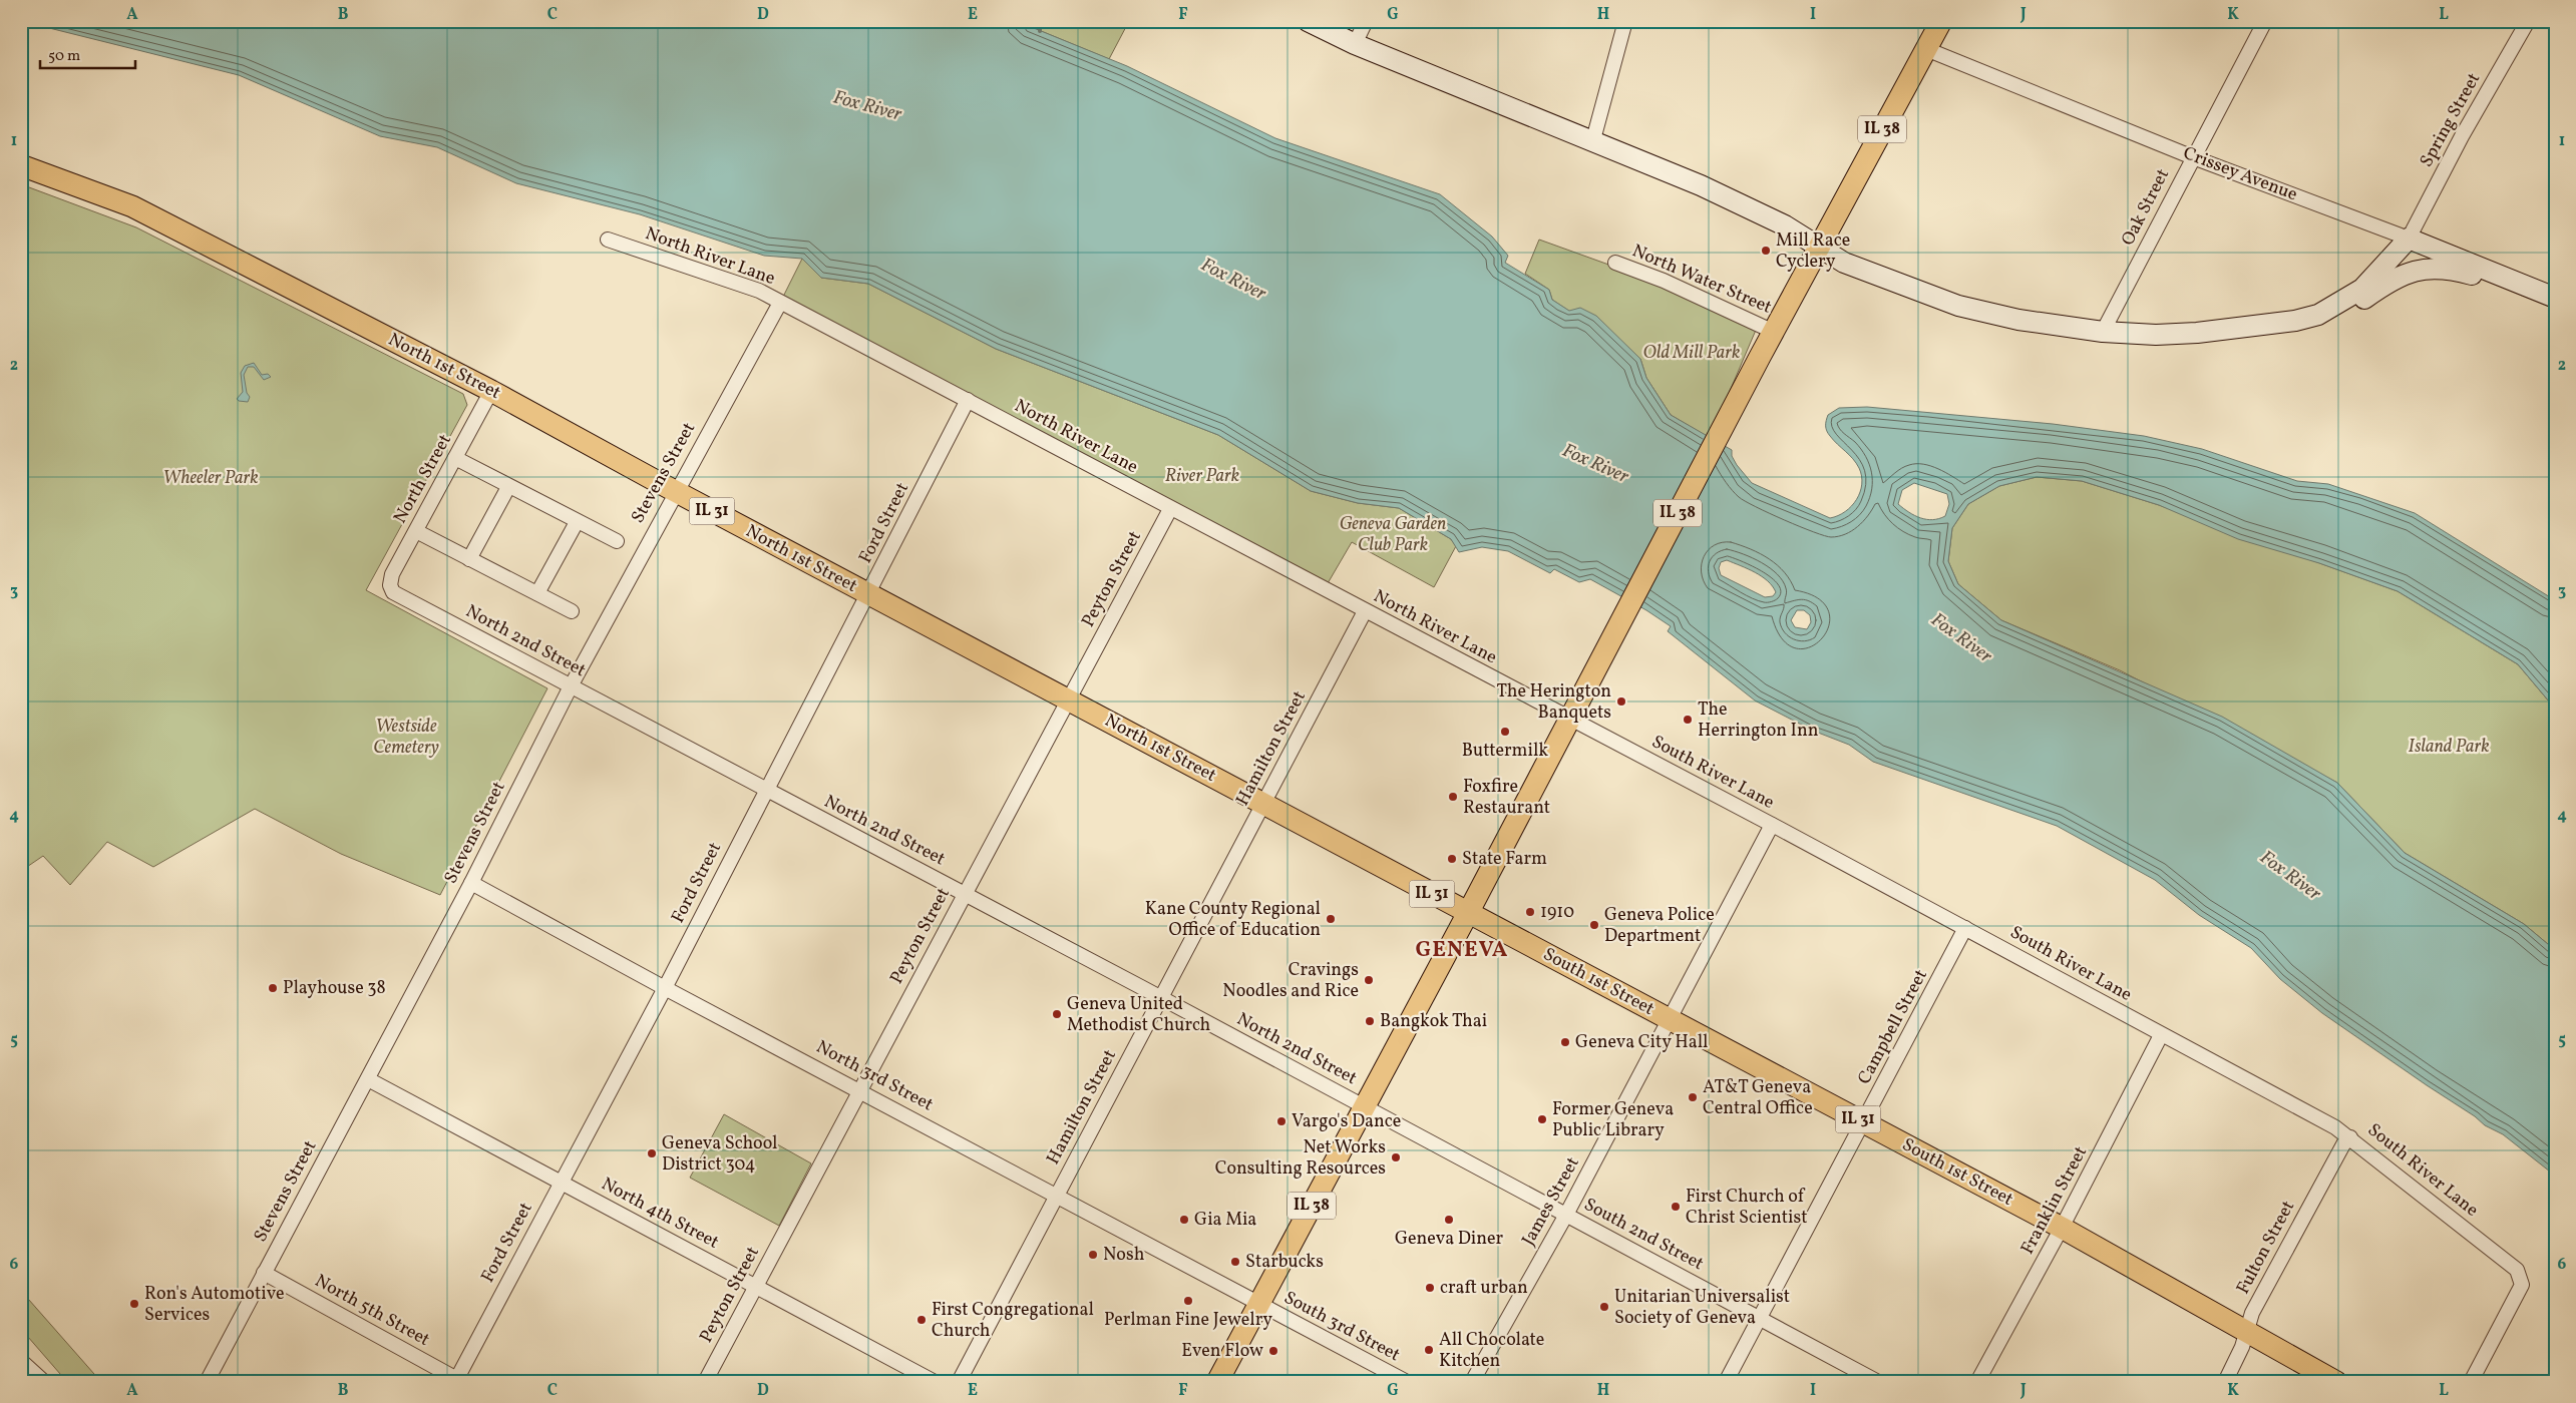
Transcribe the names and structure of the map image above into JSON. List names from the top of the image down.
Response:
{
  "streets": {
    "main road": [
      "IL 38",
      "Crissey Avenue",
      "North 1st Street",
      "IL 31",
      "South 1st Street"
    ],
    "street": [
      "Spring Street",
      "Oak Street",
      "North River Lane",
      "North Water Street",
      "Stevens Street",
      "North Street",
      "Ford Street",
      "Peyton Street",
      "North 2nd Street",
      "Hamilton Street",
      "South River Lane",
      "Campbell Street",
      "North 3rd Street",
      "Franklin Street",
      "James Street",
      "North 4th Street",
      "South 2nd Street",
      "Fulton Street",
      "North 5th Street",
      "South 3rd Street"
    ]
  },
  "crossings": [
    ["Spring Street", "Crissey Avenue"],
    ["IL 38", "Crissey Avenue"],
    ["IL 38", "North River Lane"],
    ["IL 38", "North Water Street"],
    ["IL 38", "North 1st Street"],
    ["IL 38", "North 2nd Street"],
    ["IL 38", "South River Lane"],
    ["IL 38", "South 1st Street"],
    ["IL 38", "North 3rd Street"],
    ["IL 38", "South 2nd Street"],
    ["IL 38", "South 3rd Street"],
    ["Crissey Avenue", "Oak Street"],
    ["North River Lane", "Stevens Street"],
    ["North River Lane", "Ford Street"],
    ["North River Lane", "Peyton Street"],
    ["North River Lane", "Hamilton Street"],
    ["North River Lane", "South River Lane"],
    ["North 1st Street", "Stevens Street"],
    ["North 1st Street", "North Street"],
    ["North 1st Street", "Ford Street"],
    ["North 1st Street", "Peyton Street"],
    ["North 1st Street", "Hamilton Street"],
    ["North 1st Street", "South 1st Street"],
    ["Stevens Street", "North 2nd Street"],
    ["Stevens Street", "North 3rd Street"],
    ["Stevens Street", "North 4th Street"],
    ["Stevens Street", "North 5th Street"],
    ["North Street", "North 2nd Street"],
    ["Ford Street", "North 2nd Street"],
    ["Ford Street", "North 3rd Street"],
    ["Ford Street", "North 4th Street"],
    ["Ford Street", "North 5th Street"],
    ["Peyton Street", "North 2nd Street"],
    ["Peyton Street", "North 3rd Street"],
    ["Peyton Street", "North 4th Street"],
    ["North 2nd Street", "Hamilton Street"],
    ["North 2nd Street", "South 2nd Street"],
    ["Hamilton Street", "North 3rd Street"],
    ["South River Lane", "Campbell Street"],
    ["South River Lane", "Franklin Street"],
    ["South River Lane", "James Street"],
    ["South River Lane", "Fulton Street"],
    ["South 1st Street", "Campbell Street"],
    ["South 1st Street", "Franklin Street"],
    ["South 1st Street", "James Street"],
    ["South 1st Street", "Fulton Street"],
    ["Campbell Street", "South 2nd Street"],
    ["North 3rd Street", "South 3rd Street"],
    ["James Street", "South 2nd Street"]
  ],
  "districts": ["GENEVA"],
  "water": ["Fox River"],
  "parks": [
    "Old Mill Park",
    "River Park",
    "Wheeler Park",
    "Geneva Garden Club Park",
    "Westside Cemetery",
    "Island Park"
  ],
  "places": [
    "Mill Race Cyclery",
    "The Herington Banquets",
    "The Herrington Inn",
    "Buttermilk",
    "Foxfire Restaurant",
    "State Farm",
    "1910",
    "Kane County Regional Office of Education",
    "Geneva Police Department",
    "Cravings Noodles and Rice",
    "Playhouse 38",
    "Geneva United Methodist Church",
    "Bangkok Thai",
    "Geneva City Hall",
    "AT&T Geneva Central Office",
    "Former Geneva Public Library",
    "Vargo's Dance",
    "Geneva School District 304",
    "Net Works Consulting Resources",
    "First Church of Christ Scientist",
    "Gia Mia",
    "Geneva Diner",
    "Nosh",
    "Starbucks",
    "craft urban",
    "Perlman Fine Jewelry",
    "Ron's Automotive Services",
    "Unitarian Universalist Society of Geneva",
    "First Congregational Church",
    "All Chocolate Kitchen",
    "Even Flow"
  ],
  "scale_bar": "50 m",
  "grid": {
    "columns": [
      "A",
      "B",
      "C",
      "D",
      "E",
      "F",
      "G",
      "H",
      "I",
      "J",
      "K",
      "L"
    ],
    "rows": [
      "1",
      "2",
      "3",
      "4",
      "5",
      "6"
    ]
  }
}
